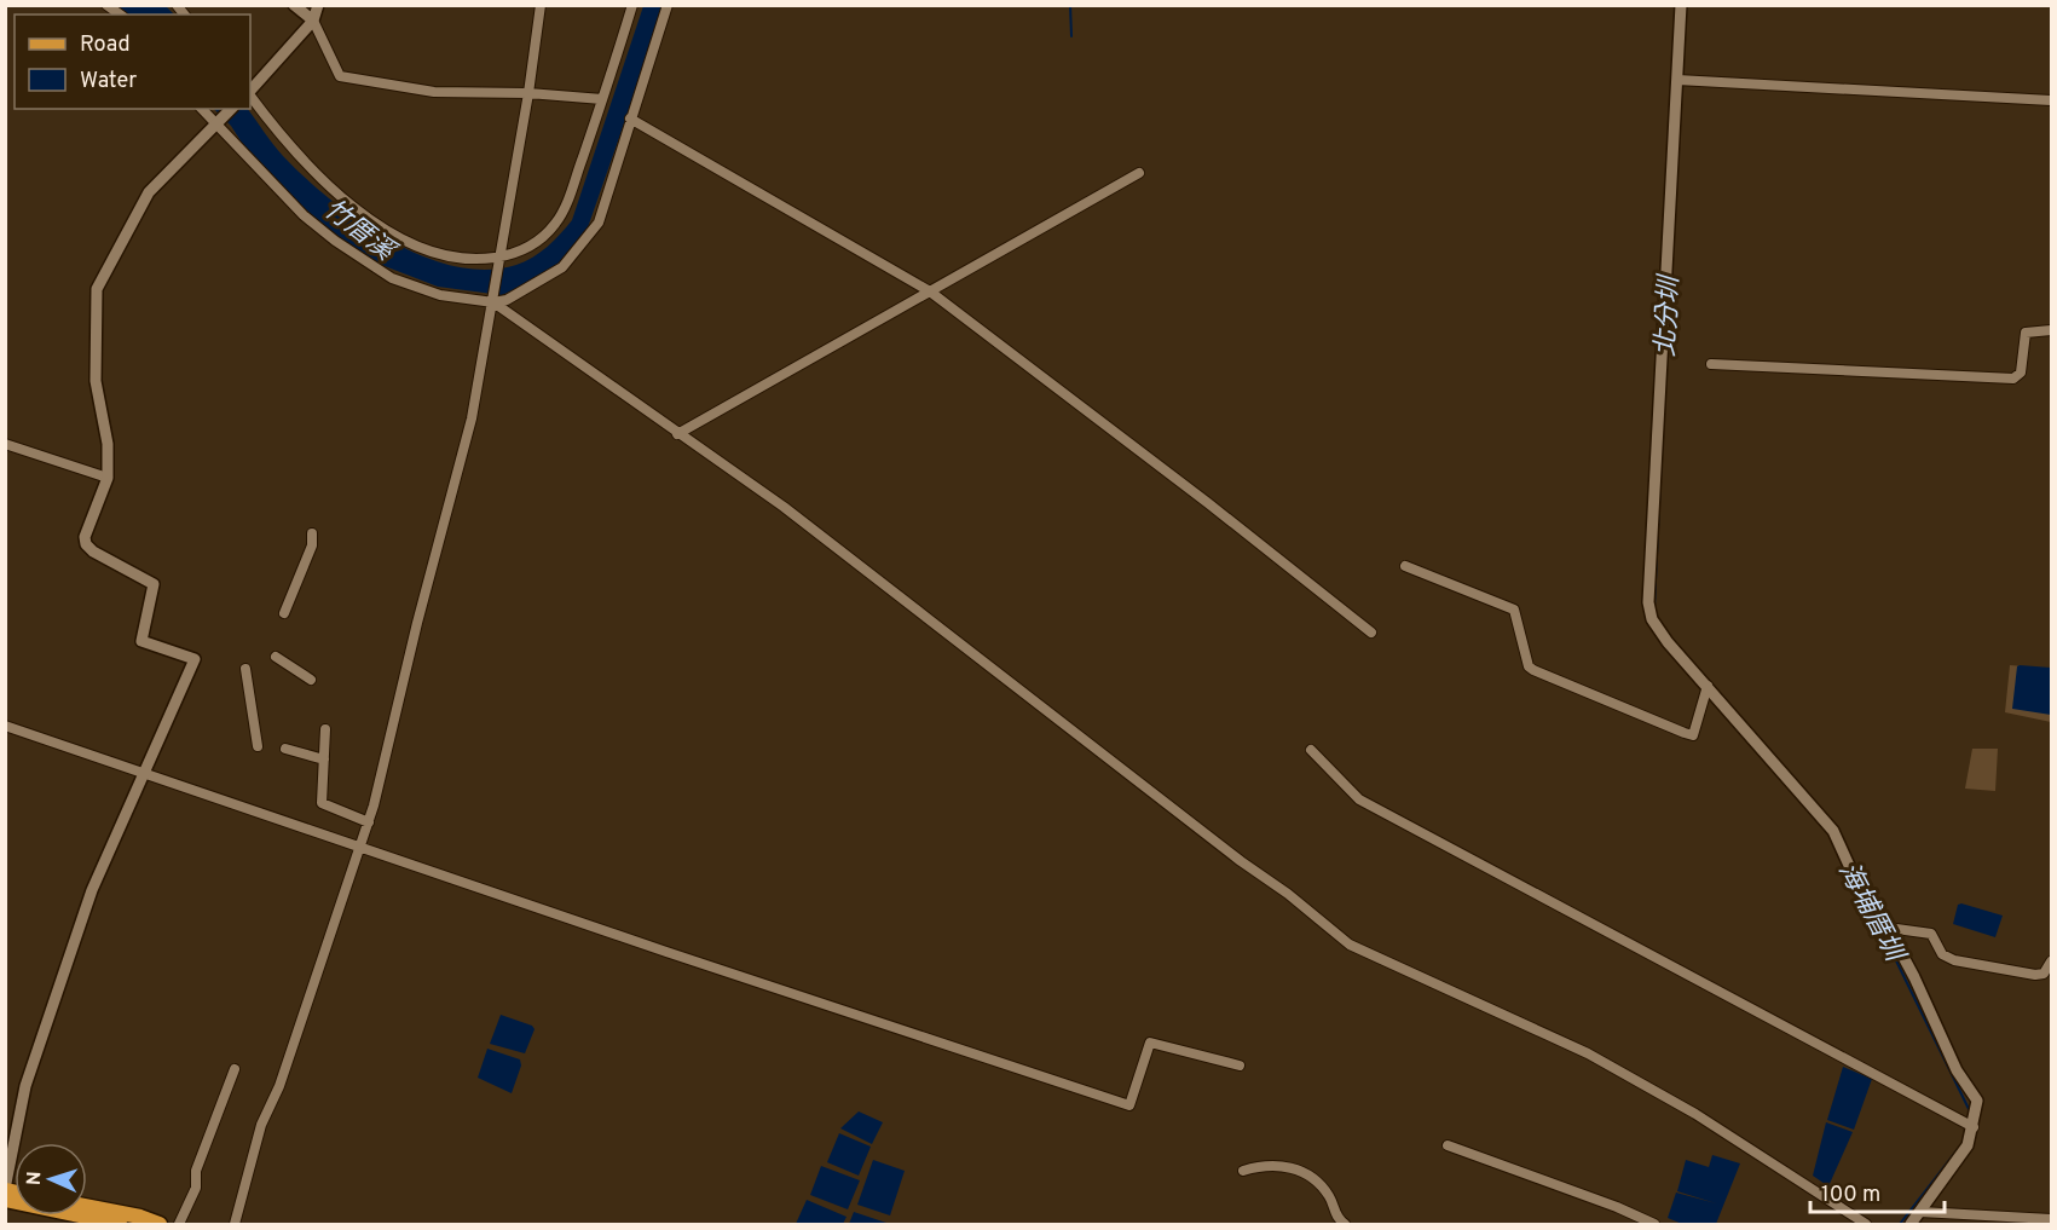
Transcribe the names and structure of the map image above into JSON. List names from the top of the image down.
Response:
{
  "water": ["竹厝溪", "北分圳", "海埔厝圳"],
  "legend": ["Road", "Water"],
  "scale_bar": "100 m",
  "north": "left"
}
